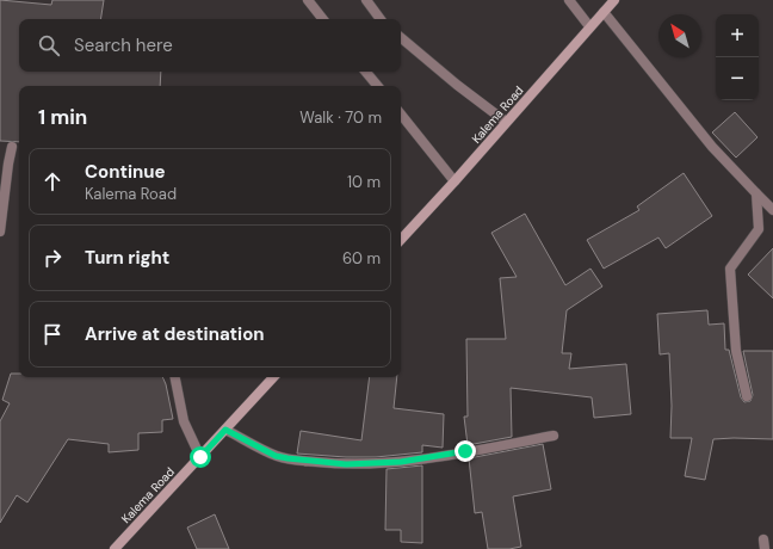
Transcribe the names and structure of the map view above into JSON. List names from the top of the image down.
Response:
{
  "streets": {
    "street": ["Kalema Road"]
  },
  "north": "top left",
  "page": {
    "map_buttons": ["+", "−"],
    "search": "Search here",
    "heading": ["1 min", "Walk · 70 m"],
    "list": [
      ["Continue", "Kalema Road", "10 m"],
      ["Turn right", "60 m"],
      "Arrive at destination"
    ]
  }
}
